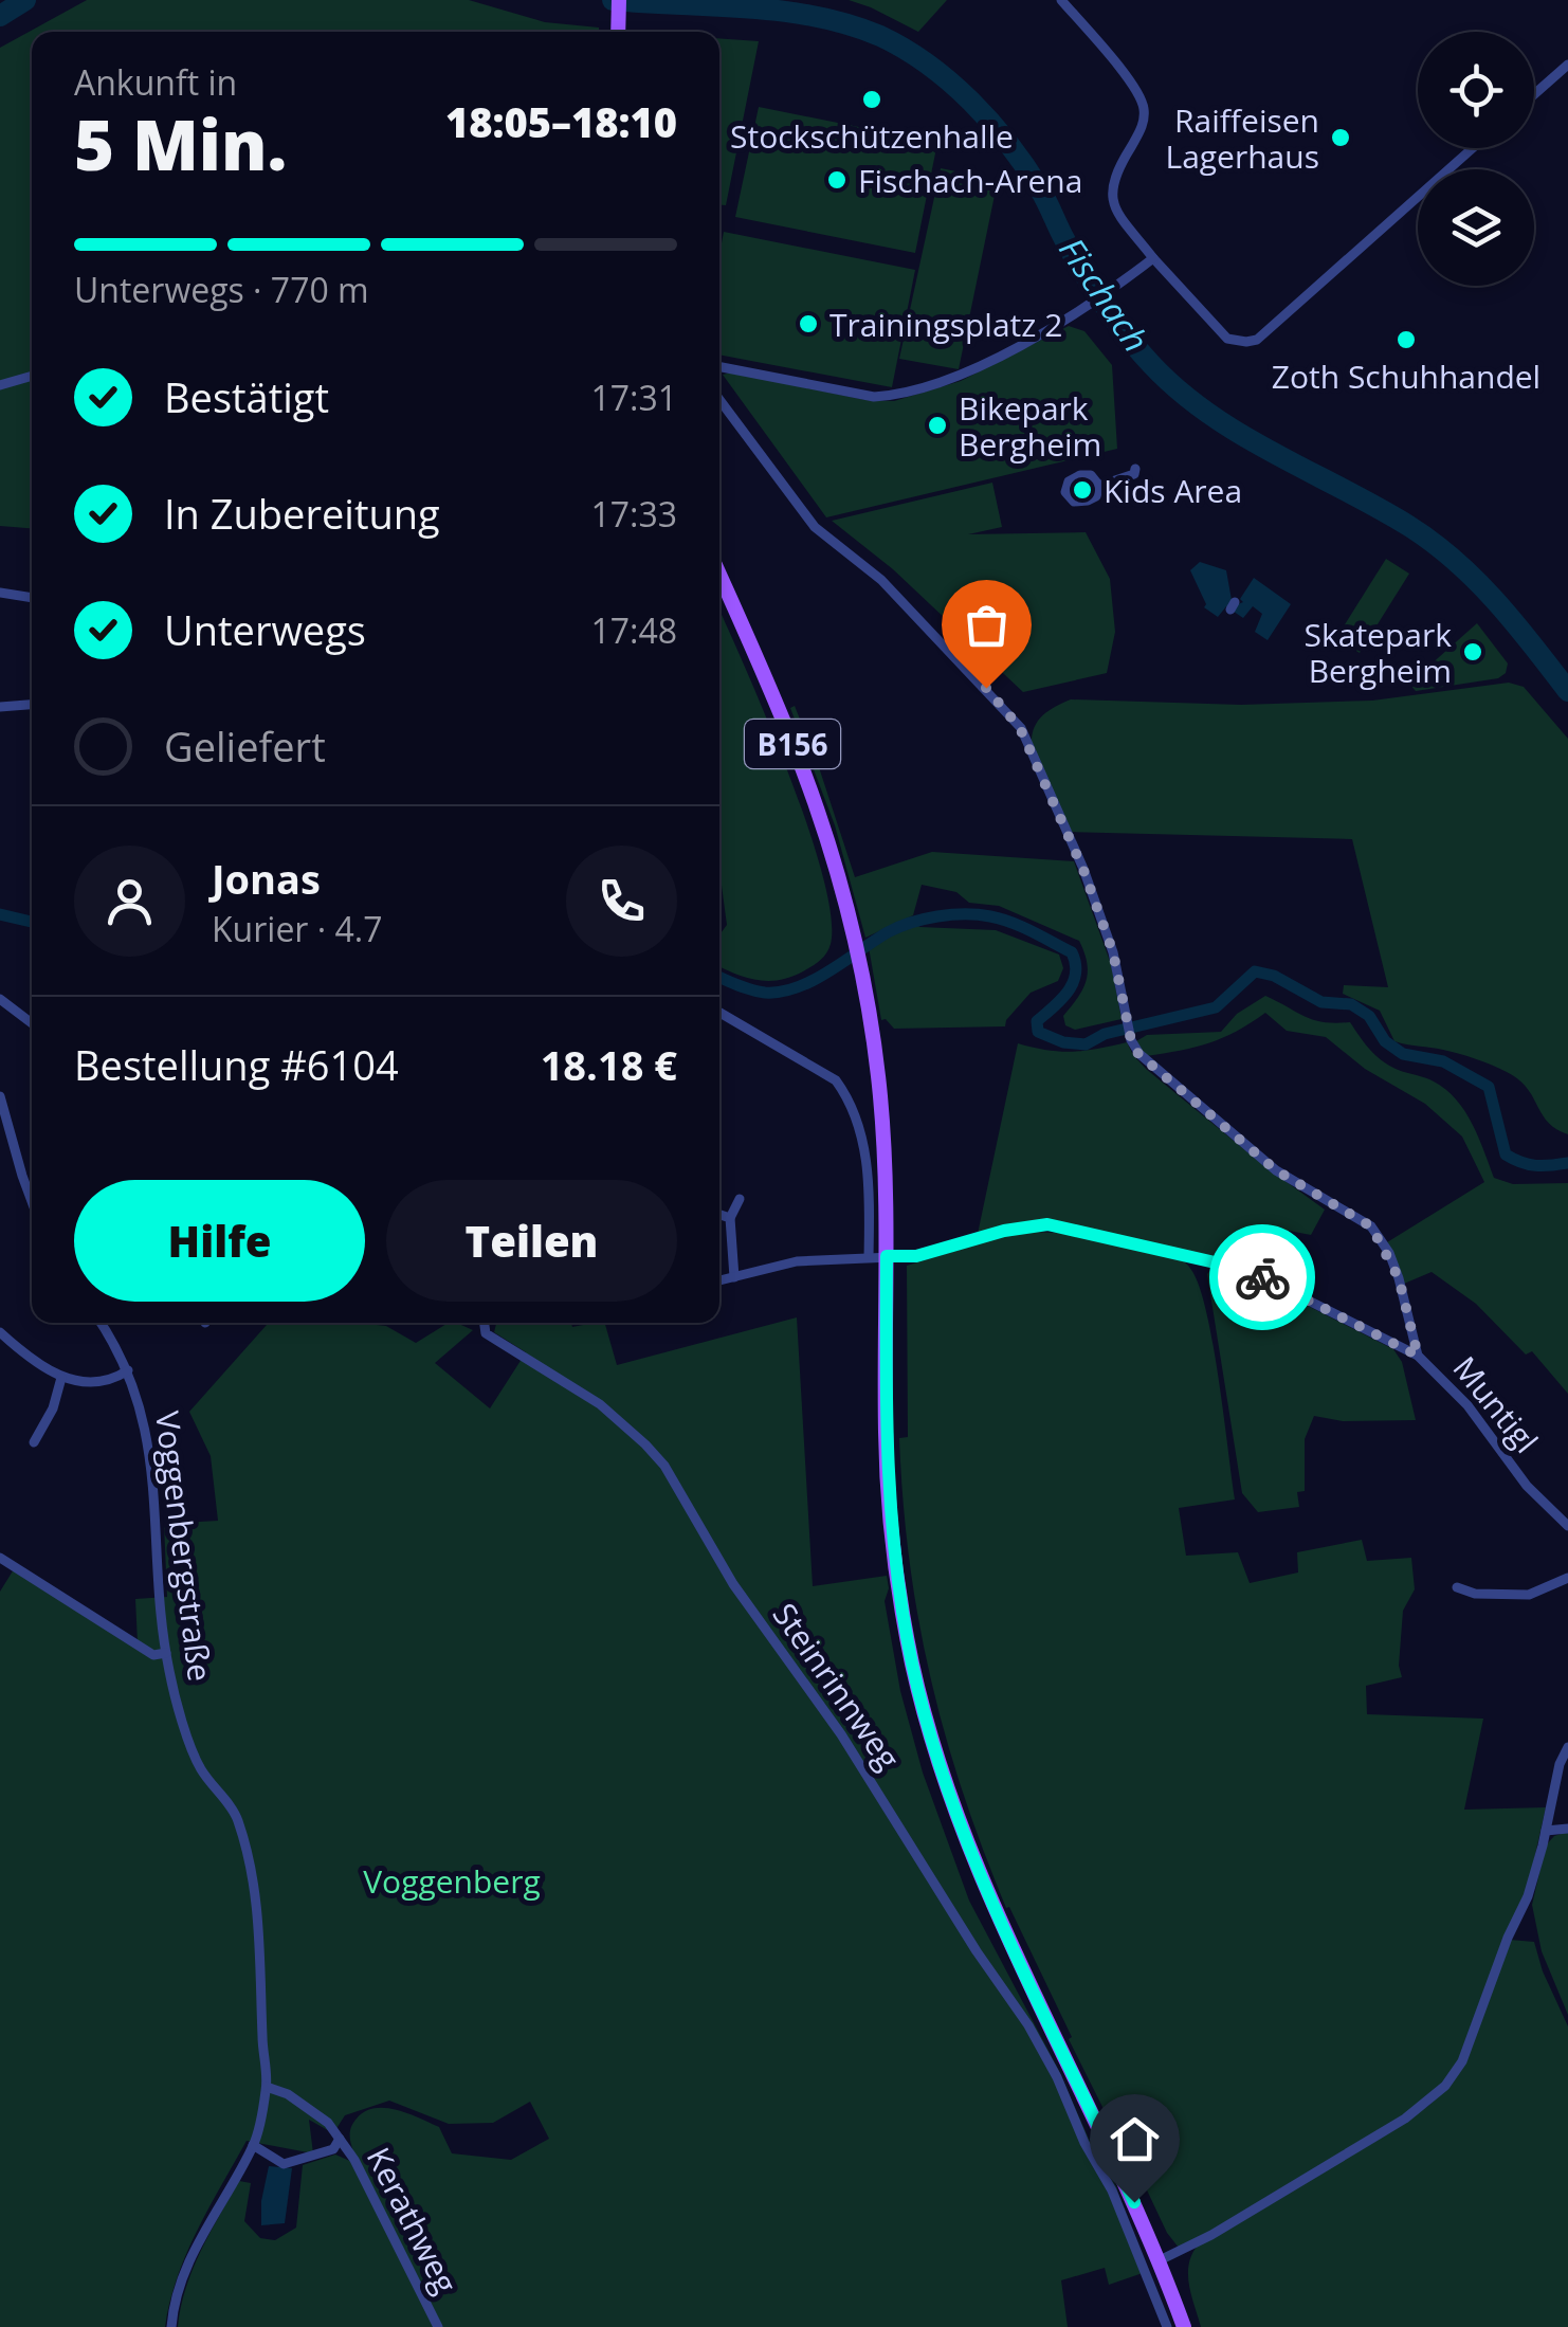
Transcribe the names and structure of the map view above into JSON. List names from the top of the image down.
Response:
{
  "streets": {
    "main road": ["B156"],
    "street": [
      "Muntigl",
      "Voggenbergstraße",
      "Steinrinnweg",
      "Kerathweg"
    ]
  },
  "crossings": [
    ["B156", "Muntigl"],
    ["Voggenbergstraße", "Kerathweg"]
  ],
  "water": ["Fischach"],
  "parks": ["Voggenberg"],
  "places": [
    "Stockschützenhalle",
    "Raiffeisen Lagerhaus",
    "Fischach-Arena",
    "Trainingsplatz 2",
    "Zoth Schuhhandel",
    "Bikepark Bergheim",
    "Kids Area",
    "Skatepark Bergheim"
  ],
  "page": {
    "heading": ["5 Min.", "Ankunft in", "18:05–18:10"],
    "panel": [
      "Jonas",
      "Kurier · 4.7",
      "Bestellung #6104",
      "18.18 €"
    ],
    "bar": "Unterwegs · 770 m",
    "list": [
      ["Bestätigt", "17:31"],
      ["In Zubereitung", "17:33"],
      ["Unterwegs", "17:48"],
      "Geliefert"
    ],
    "buttons": ["Hilfe", "Teilen"]
  }
}
